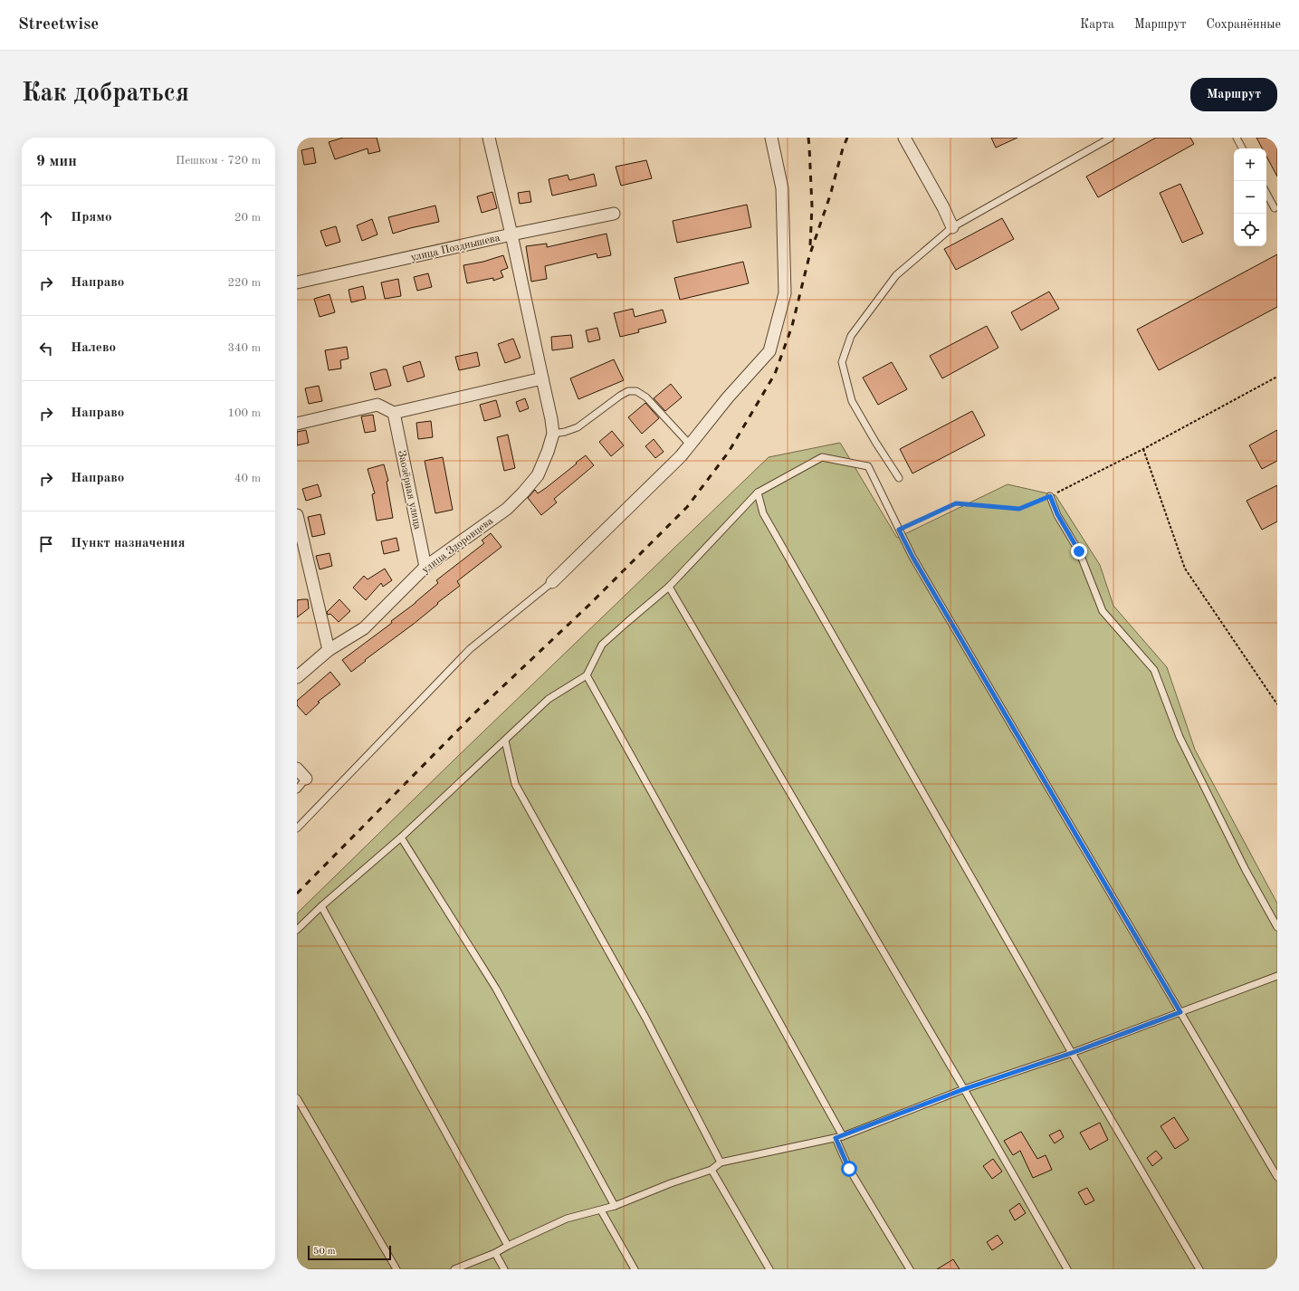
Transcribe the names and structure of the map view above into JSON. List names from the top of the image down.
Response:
{
  "streets": {
    "street": ["улица Позднышева", "Заозёрная улица", "улица Здоровцева"]
  },
  "crossings": [
    ["улица Позднышева", "улица Здоровцева"],
    ["Заозёрная улица", "улица Здоровцева"]
  ],
  "scale_bar": "50 m",
  "page": {
    "header": "Streetwise",
    "nav": ["Карта", "Маршрут", "Сохранённые"],
    "buttons": "Маршрут",
    "title": "Как добраться",
    "heading": ["9 мин", "Пешком · 720 m"],
    "map_buttons": ["+", "−"],
    "list": [
      ["Прямо", "20 m"],
      ["Направо", "220 m"],
      ["Налево", "340 m"],
      ["Направо", "100 m"],
      ["Направо", "40 m"],
      "Пункт назначения"
    ],
    "scale": "50 m"
  }
}
